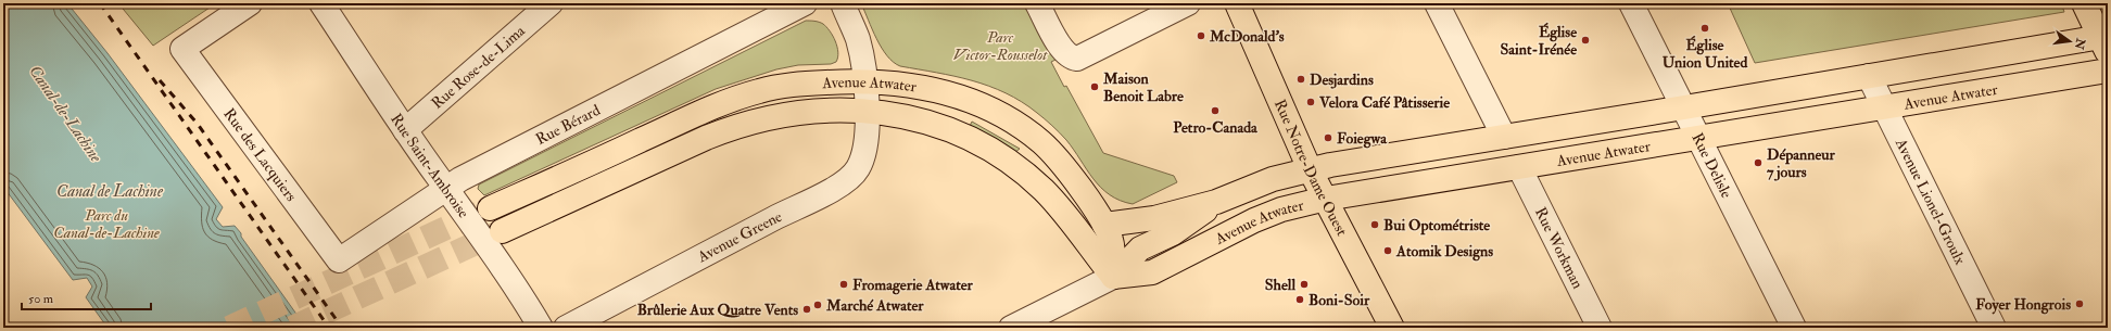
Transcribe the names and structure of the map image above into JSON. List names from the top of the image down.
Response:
{
  "streets": {
    "main road": ["Avenue Atwater", "Rue Notre-Dame Ouest"],
    "street": [
      "Rue Rose-de-Lima",
      "Rue Bérard",
      "Rue des Lacquiers",
      "Rue Delisle",
      "Rue Saint-Ambroise",
      "Avenue Lionel-Groulx",
      "Avenue Greene",
      "Rue Workman"
    ]
  },
  "crossings": [
    ["Rue Rose-de-Lima", "Rue Saint-Ambroise"],
    ["Avenue Atwater", "Rue Delisle"],
    ["Avenue Atwater", "Rue Notre-Dame Ouest"],
    ["Avenue Atwater", "Avenue Lionel-Groulx"],
    ["Avenue Atwater", "Avenue Greene"],
    ["Avenue Atwater", "Rue Workman"],
    ["Rue Bérard", "Rue des Lacquiers"],
    ["Rue Bérard", "Rue Saint-Ambroise"]
  ],
  "water": ["Canal-de-Lachine", "Canal de Lachine"],
  "parks": ["Parc Victor-Rousselot", "Parc du Canal-de-Lachine"],
  "places": [
    "Église Union United",
    "McDonald's",
    "Église Saint-Irénée",
    "Desjardins",
    "Maison Benoit Labre",
    "Velora Café Pâtisserie",
    "Petro-Canada",
    "Foiegwa",
    "Dépanneur 7 jours",
    "Bui Optométriste",
    "Atomik Designs",
    "Fromagerie Atwater",
    "Shell",
    "Boni-Soir",
    "Foyer Hongrois",
    "Marché Atwater",
    "Brûlerie Aux Quatre Vents"
  ],
  "scale_bar": "50 m",
  "north": "right"
}
